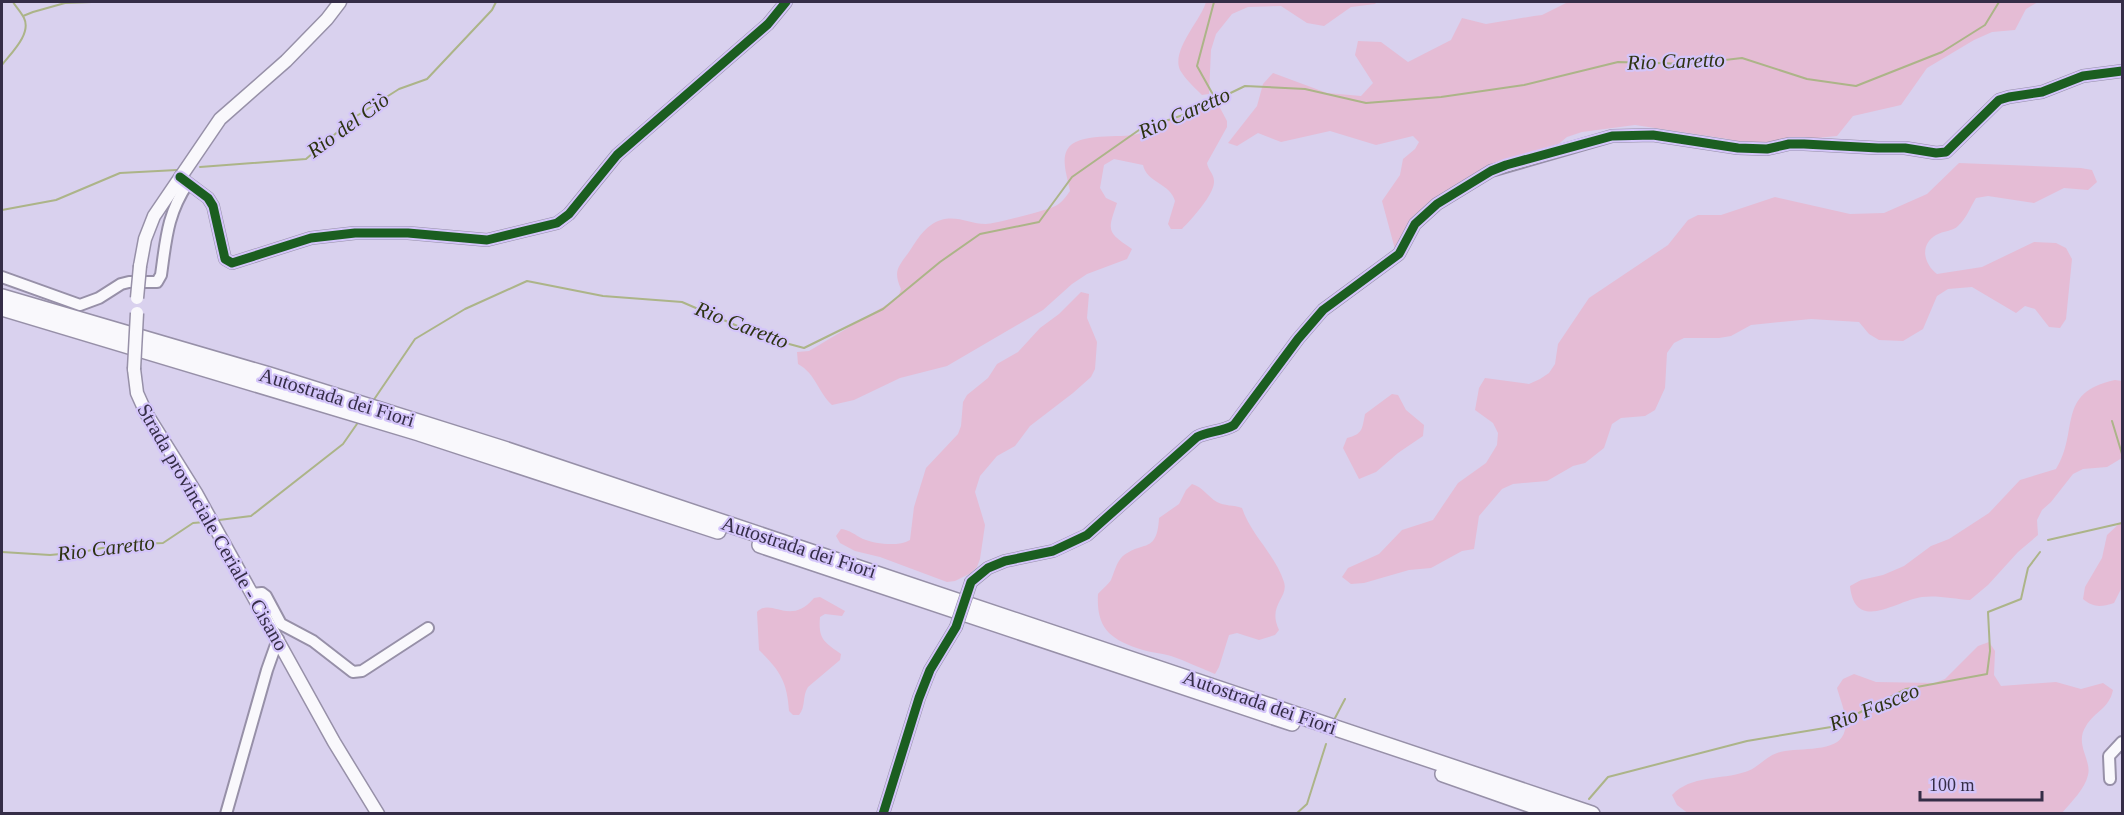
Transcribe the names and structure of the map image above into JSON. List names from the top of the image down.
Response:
{
  "streets": {
    "highway": ["Autostrada dei Fiori"],
    "main road": ["Strada provinciale Ceriale - Cisano"]
  },
  "water": ["Rio Caretto", "Rio del Ciò", "Rio Fasceo"],
  "scale_bar": "100 m"
}
